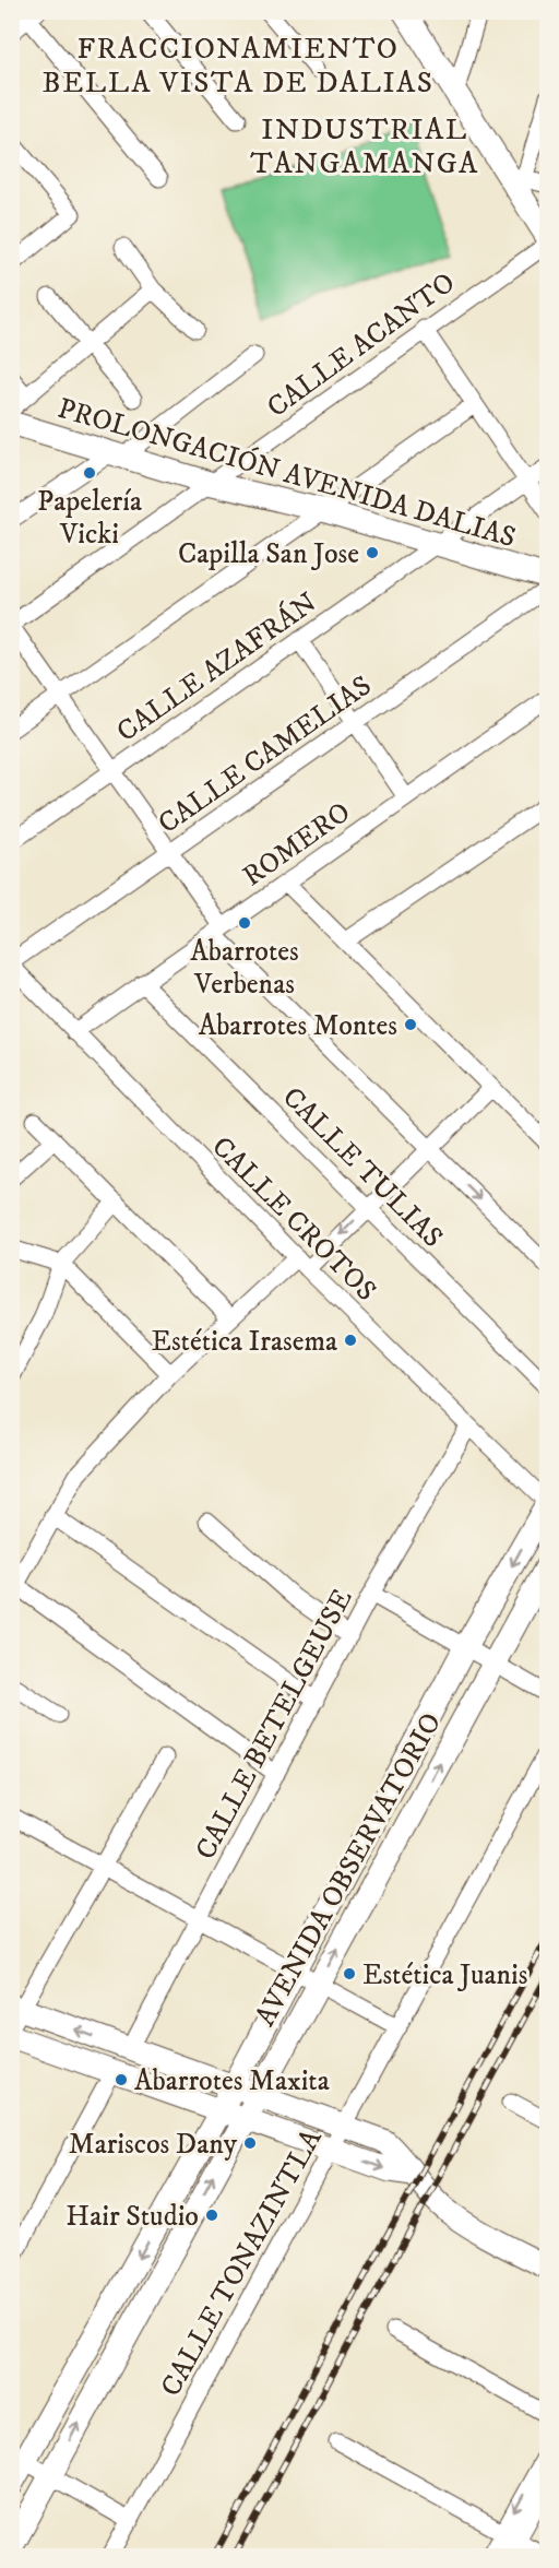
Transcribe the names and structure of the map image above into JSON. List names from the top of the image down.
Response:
{
  "streets": {
    "street": [
      "CALLE ACANTO",
      "PROLONGACIÓN AVENIDA DALIAS",
      "CALLE AZAFRÁN",
      "CALLE CAMELIAS",
      "ROMERO",
      "CALLE TULIAS",
      "CALLE CROTOS",
      "CALLE BETELGEUSE",
      "AVENIDA OBSERVATORIO",
      "CALLE TONAZINTLA"
    ]
  },
  "crossings": [
    ["CALLE ACANTO", "PROLONGACIÓN AVENIDA DALIAS"],
    ["PROLONGACIÓN AVENIDA DALIAS", "CALLE AZAFRÁN"],
    ["CALLE CAMELIAS", "CALLE CROTOS"],
    ["ROMERO", "CALLE TULIAS"],
    ["ROMERO", "CALLE CROTOS"],
    ["CALLE CROTOS", "CALLE BETELGEUSE"],
    ["CALLE CROTOS", "AVENIDA OBSERVATORIO"]
  ],
  "districts": ["FRACCIONAMIENTO BELLA VISTA DE DALIAS", "INDUSTRIAL TANGAMANGA"],
  "places": [
    "Papelería Vicki",
    "Capilla San Jose",
    "Abarrotes Verbenas",
    "Abarrotes Montes",
    "Estética Irasema",
    "Estética Juanis",
    "Abarrotes Maxita",
    "Mariscos Dany",
    "Hair Studio"
  ]
}
